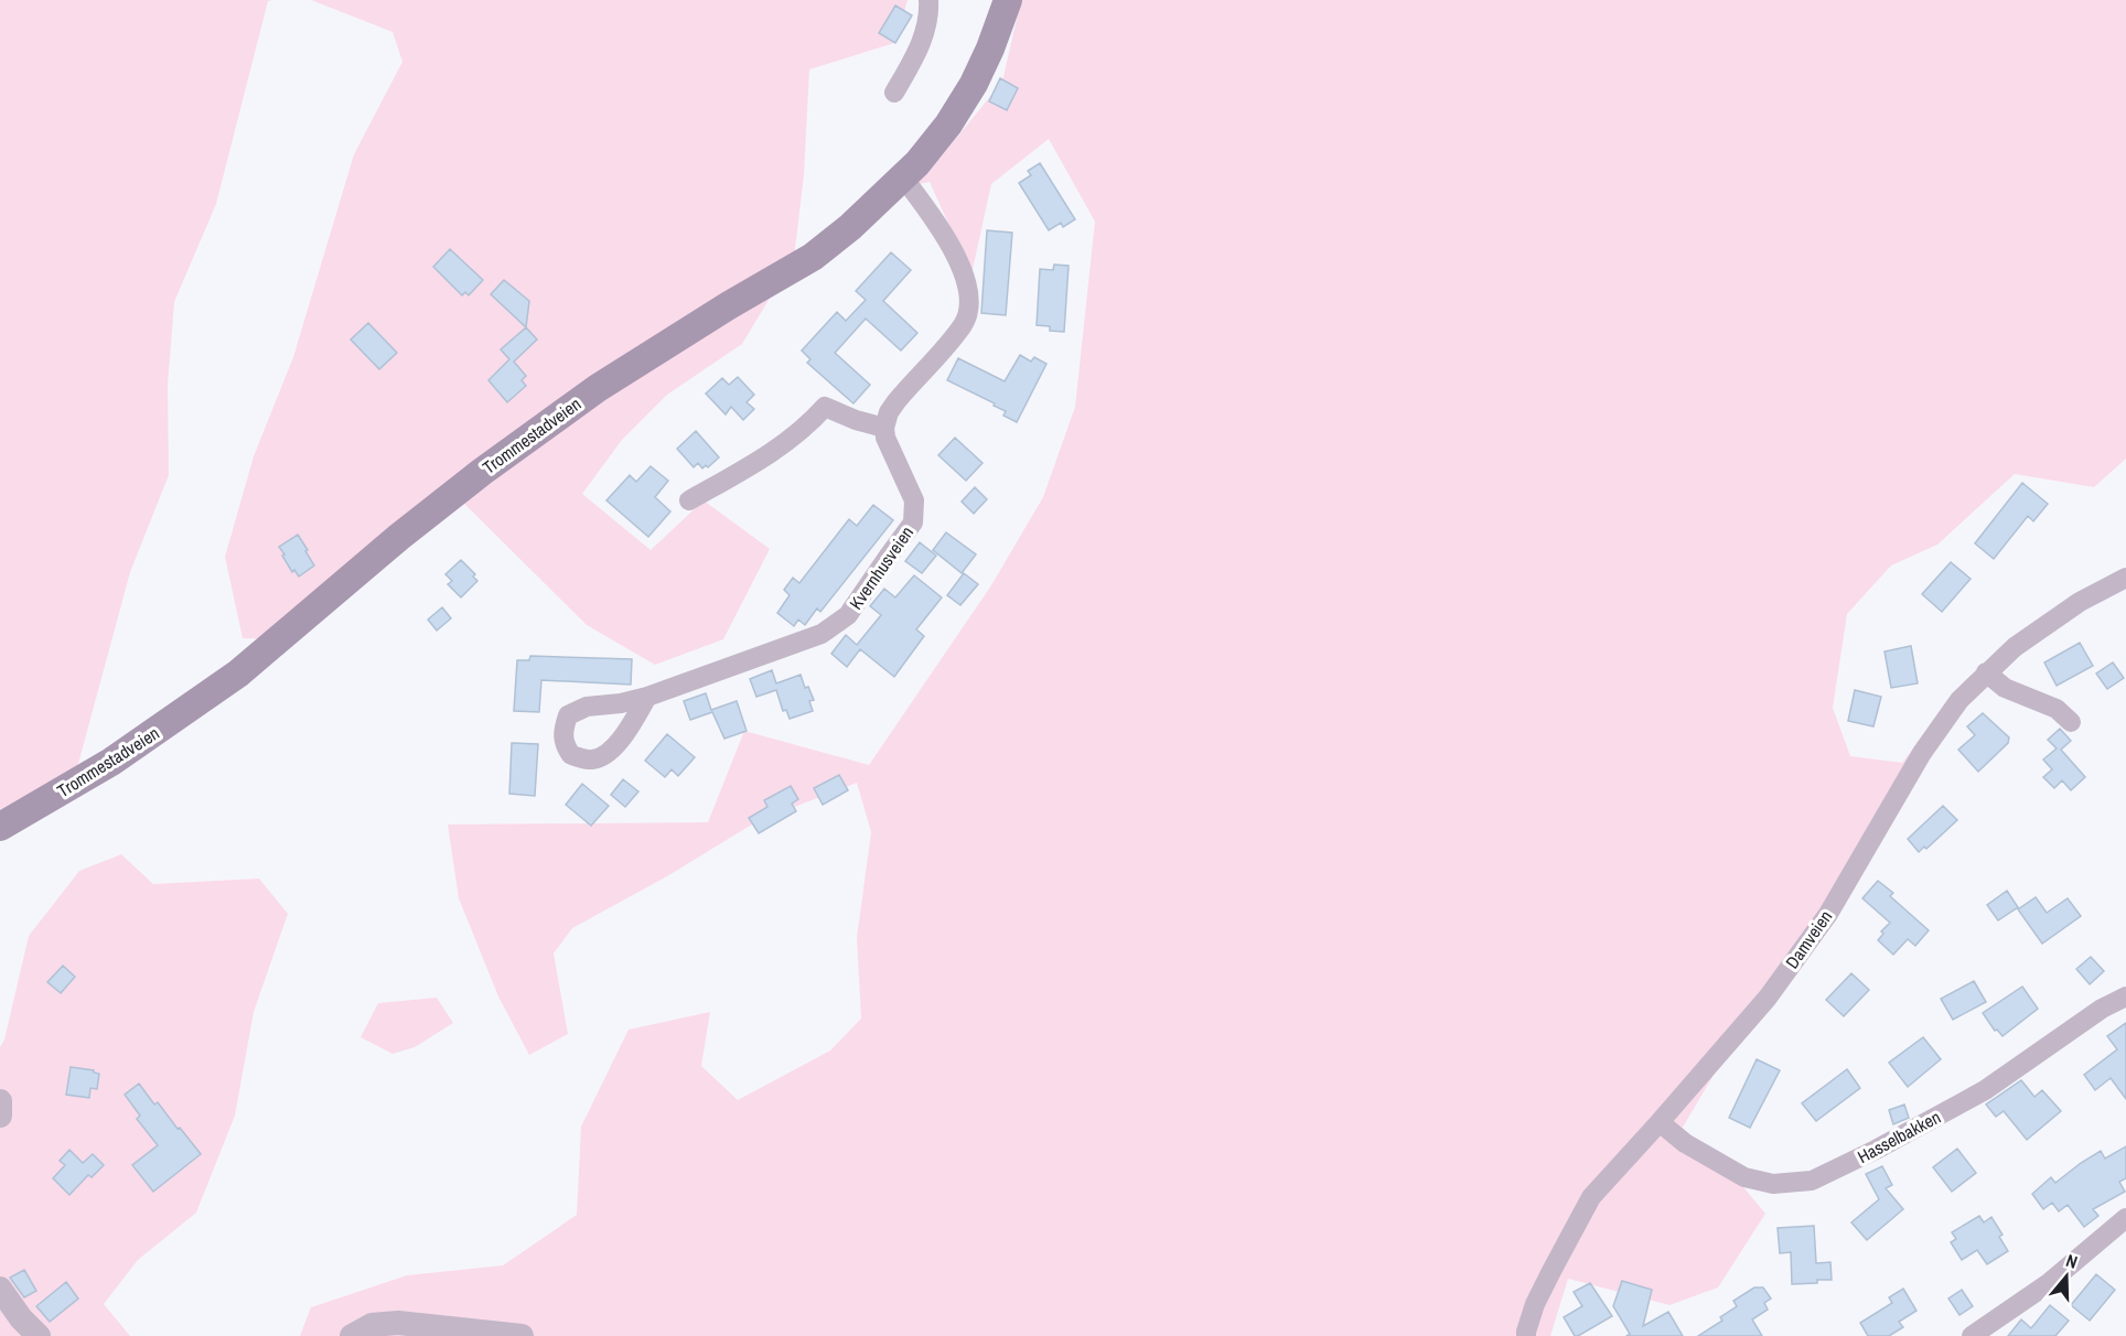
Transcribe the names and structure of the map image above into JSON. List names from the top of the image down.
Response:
{
  "streets": {
    "main road": ["Trommestadveien"],
    "street": ["Kvernhusveien", "Damveien", "Hasselbakken"]
  },
  "crossings": [
    ["Damveien", "Hasselbakken"]
  ],
  "north": "top"
}
